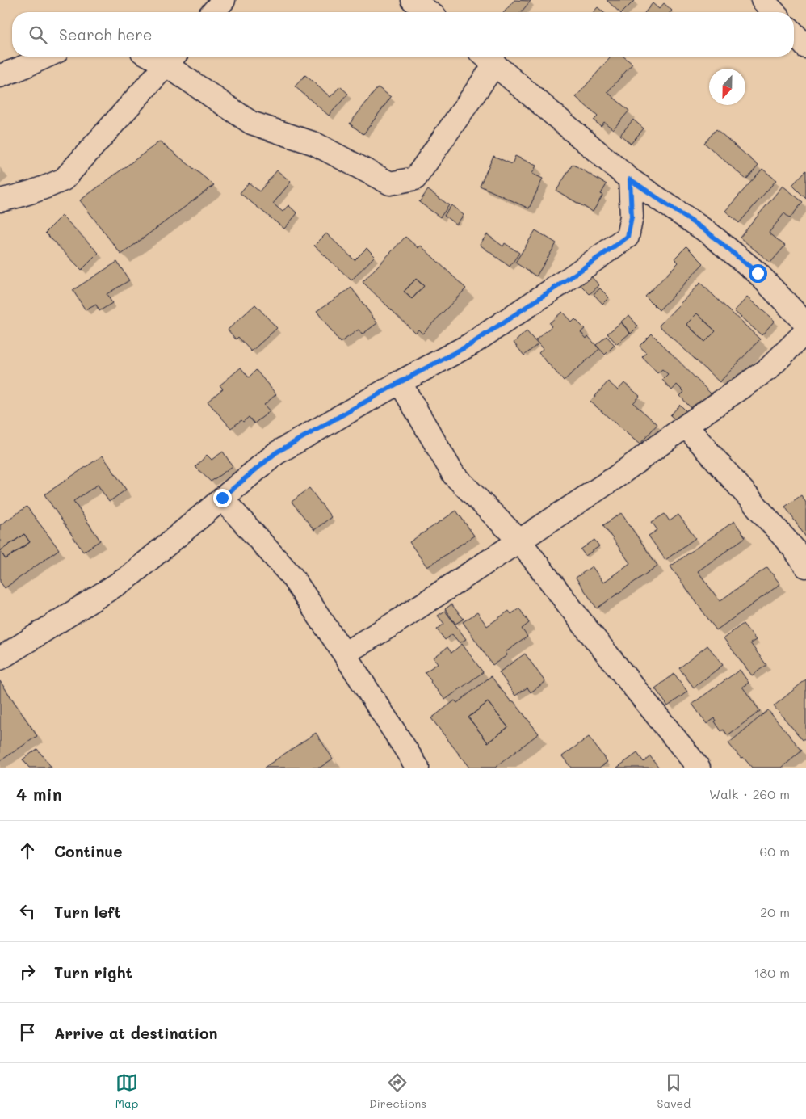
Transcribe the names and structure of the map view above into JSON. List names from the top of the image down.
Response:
{
  "north": "bottom",
  "page": {
    "search": "Search here",
    "heading": ["4 min", "Walk · 260 m"],
    "list": [
      ["Continue", "60 m"],
      ["Turn left", "20 m"],
      ["Turn right", "180 m"],
      "Arrive at destination"
    ],
    "nav": ["Map", "Directions", "Saved"]
  }
}
